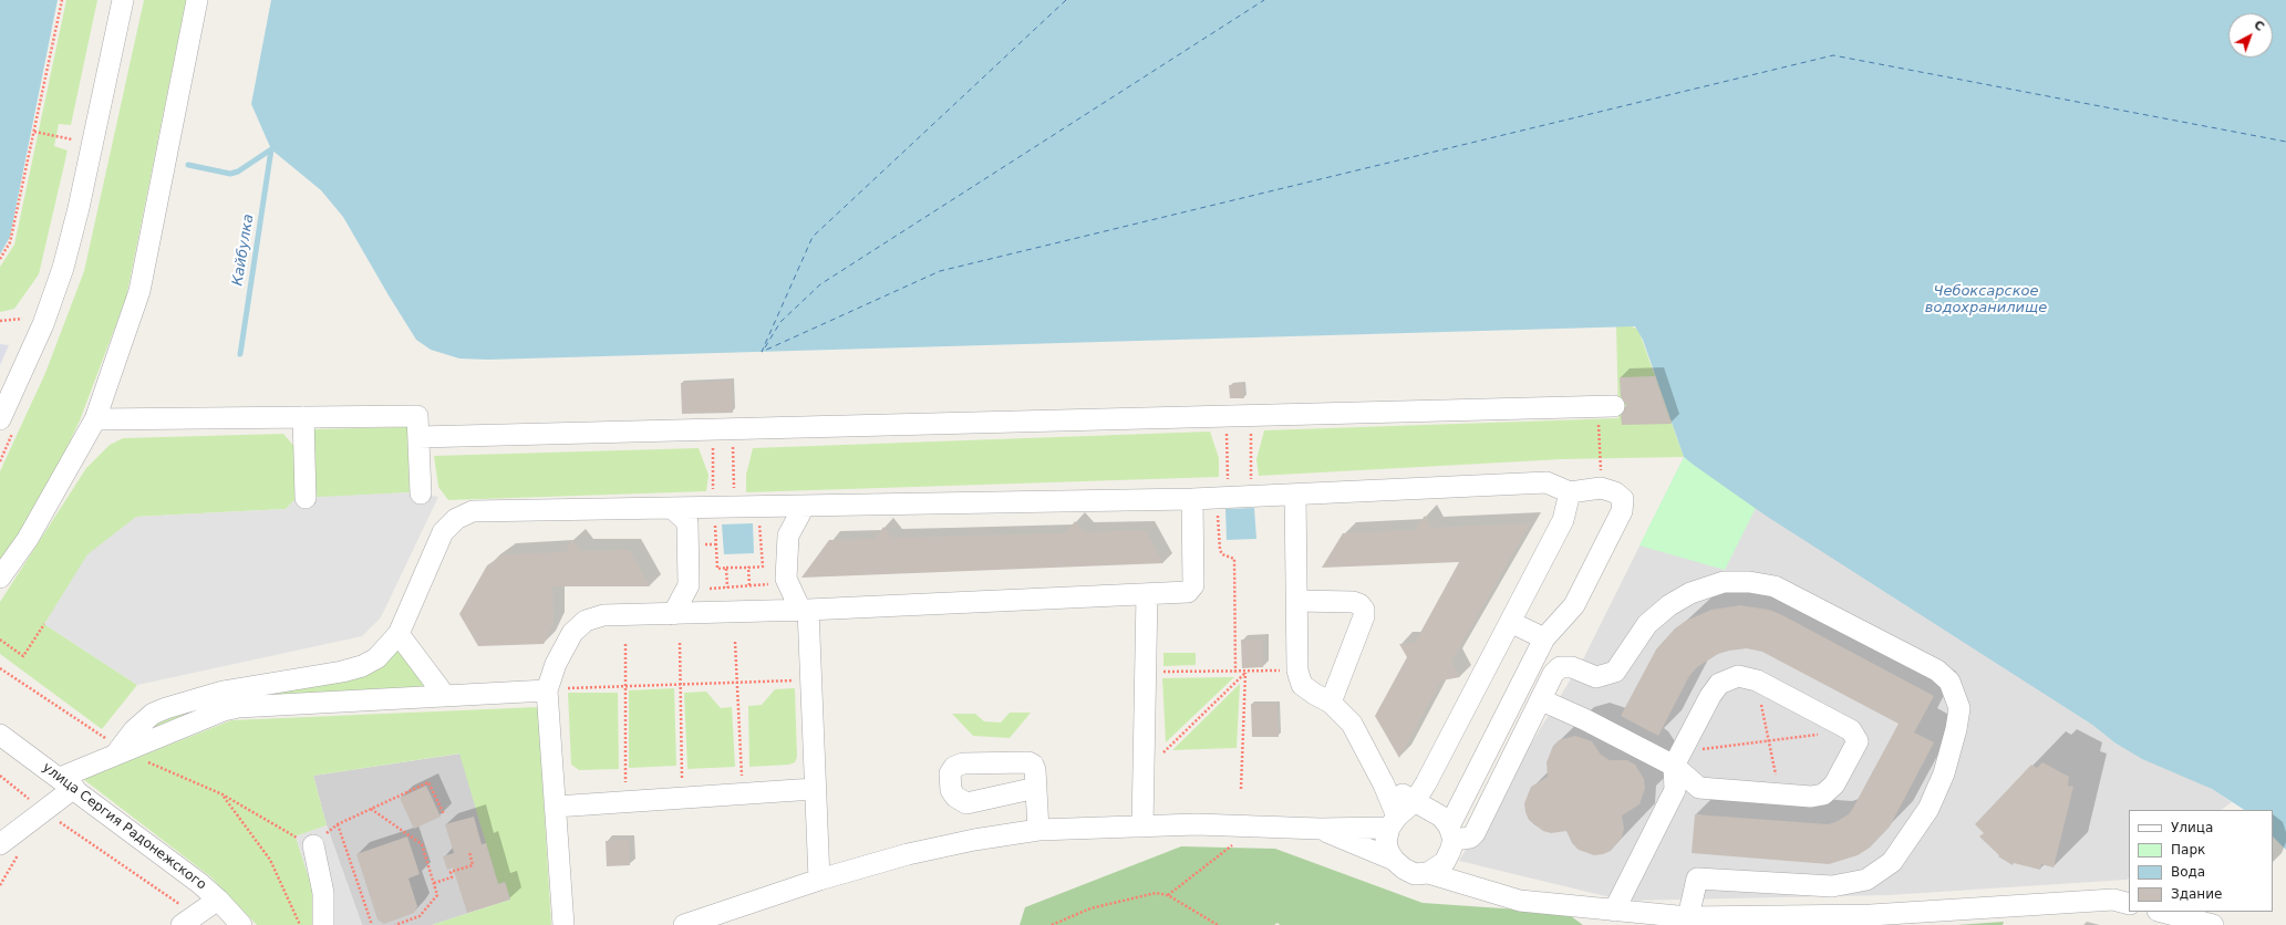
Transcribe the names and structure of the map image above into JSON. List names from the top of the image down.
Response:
{
  "streets": {
    "street": ["улица Сергия Радонежского"]
  },
  "water": ["Кайбулка", "Чебоксарское водохранилище"],
  "legend": [
    "Улица",
    "Парк",
    "Вода",
    "Здание"
  ],
  "north": "top right"
}
